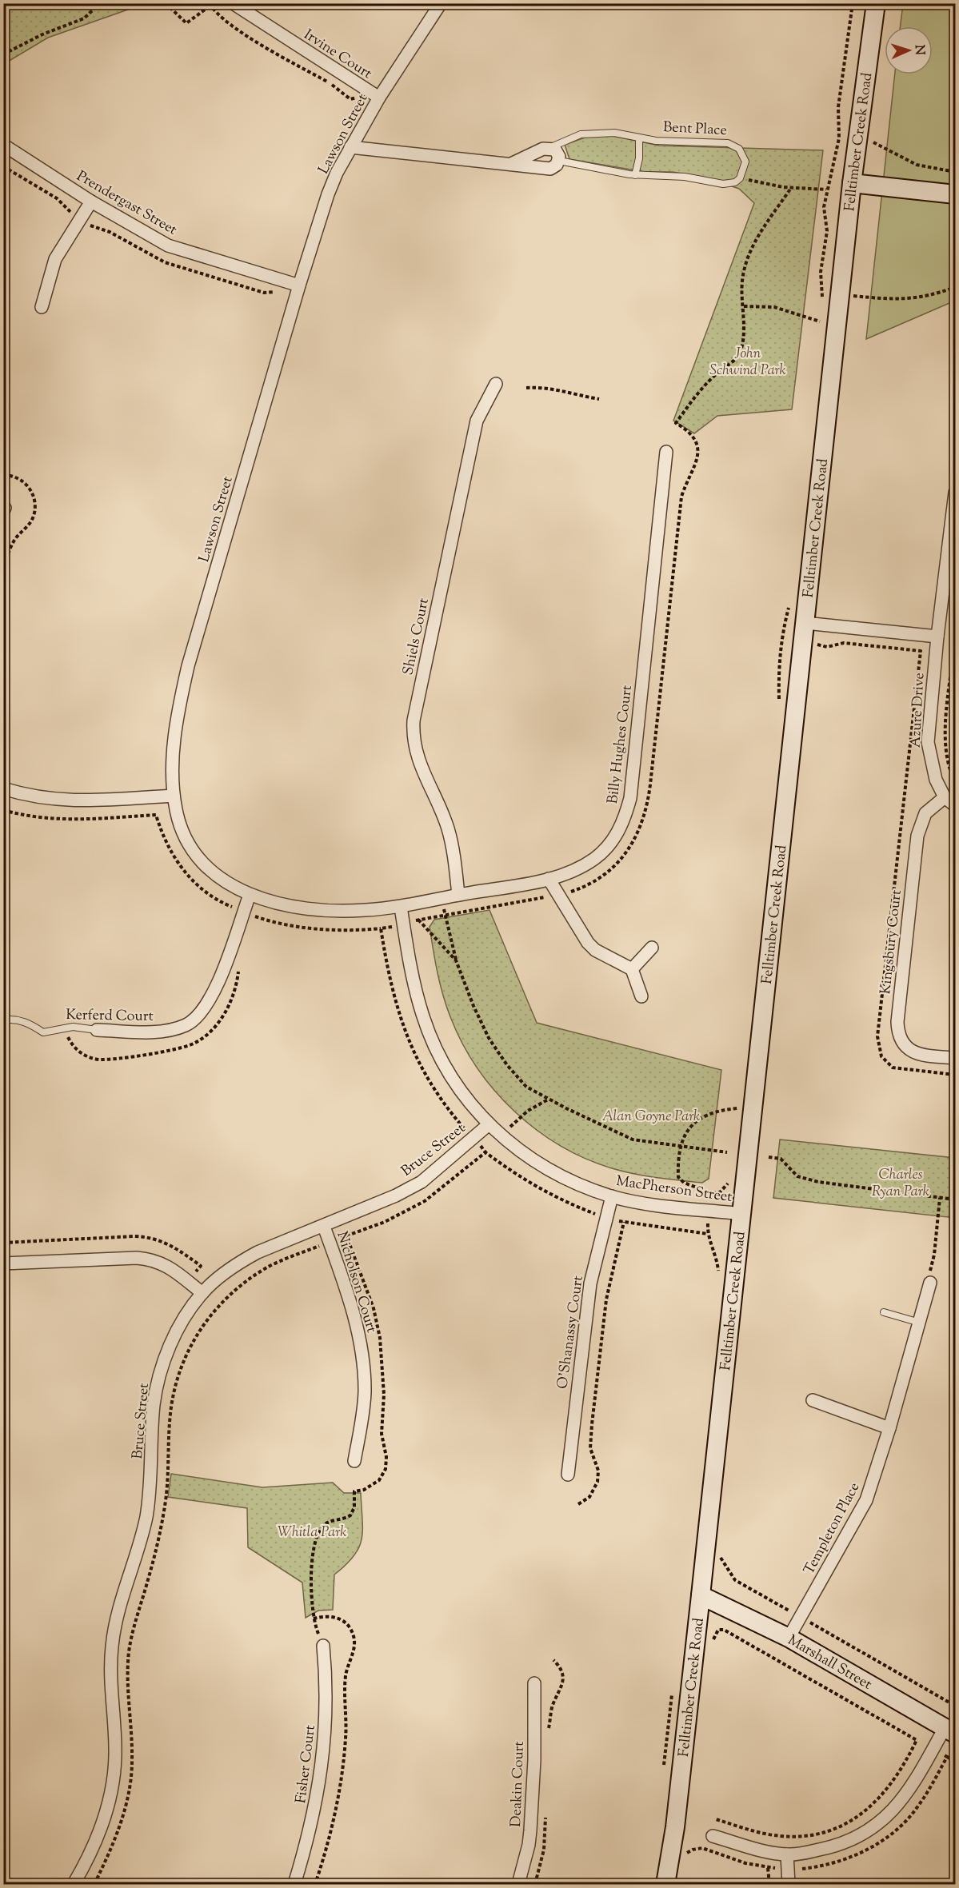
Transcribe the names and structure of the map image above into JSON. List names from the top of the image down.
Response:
{
  "streets": {
    "main road": ["Felltimber Creek Road", "Marshall Street"],
    "street": [
      "Irvine Court",
      "Bent Place",
      "Lawson Street",
      "Prendergast Street",
      "Shiels Court",
      "Azure Drive",
      "Billy Hughes Court",
      "Kingsbury Court",
      "Kerferd Court",
      "Bruce Street",
      "MacPherson Street",
      "Nicholson Court",
      "O'Shanassy Court",
      "Templeton Place",
      "Fisher Court",
      "Deakin Court"
    ]
  },
  "crossings": [
    ["Irvine Court", "Lawson Street"],
    ["Bent Place", "Lawson Street"],
    ["Lawson Street", "Prendergast Street"],
    ["Lawson Street", "Billy Hughes Court"],
    ["Lawson Street", "Kerferd Court"],
    ["Lawson Street", "MacPherson Street"],
    ["Felltimber Creek Road", "MacPherson Street"],
    ["Felltimber Creek Road", "Marshall Street"],
    ["Shiels Court", "Billy Hughes Court"],
    ["Azure Drive", "Kingsbury Court"],
    ["Billy Hughes Court", "MacPherson Street"],
    ["Bruce Street", "MacPherson Street"],
    ["Bruce Street", "Nicholson Court"],
    ["MacPherson Street", "O'Shanassy Court"],
    ["Templeton Place", "Marshall Street"]
  ],
  "parks": [
    "John Schwind Park",
    "Alan Goyne Park",
    "Charles Ryan Park",
    "Whitla Park"
  ],
  "north": "right"
}
